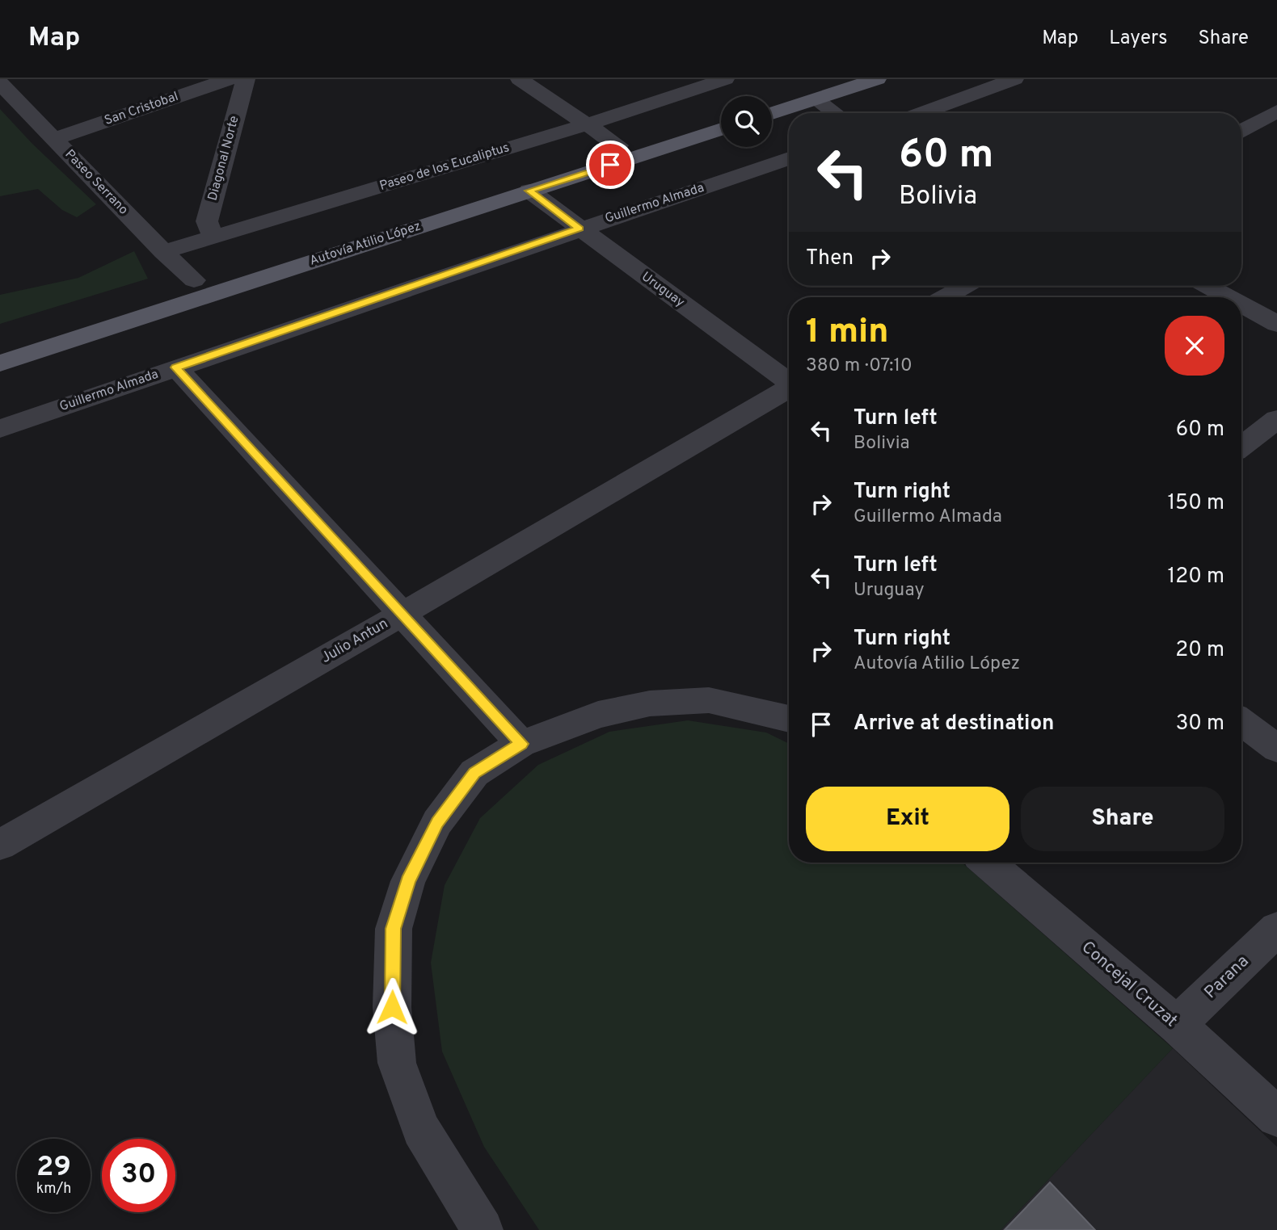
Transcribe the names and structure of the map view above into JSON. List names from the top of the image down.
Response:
{
  "streets": {
    "main road": ["Autovía Atilio López"],
    "street": [
      "San Cristobal",
      "Diagonal Norte",
      "Paseo de los Eucaliptus",
      "Paseo Serrano",
      "Guillermo Almada",
      "Uruguay",
      "Julio Antun",
      "Parana",
      "Concejal Cruzat"
    ]
  },
  "crossings": [
    ["San Cristobal", "Paseo Serrano"],
    ["Diagonal Norte", "Paseo de los Eucaliptus"],
    ["Paseo de los Eucaliptus", "Paseo Serrano"],
    ["Paseo Serrano", "Autovía Atilio López"],
    ["Guillermo Almada", "Uruguay"],
    ["Autovía Atilio López", "Uruguay"],
    ["Parana", "Concejal Cruzat"]
  ],
  "page": {
    "header": "Map",
    "nav": ["Map", "Layers", "Share"],
    "turn": ["60 m", "Bolivia"],
    "then": "Then",
    "heading": ["1 min", "380 m · 07:10"],
    "list": [
      {
        "name": "Turn left",
        "note": "Bolivia",
        "value": "60 m"
      },
      {
        "name": "Turn right",
        "note": "Guillermo Almada",
        "value": "150 m"
      },
      {
        "name": "Turn left",
        "note": "Uruguay",
        "value": "120 m"
      },
      {
        "name": "Turn right",
        "note": "Autovía Atilio López",
        "value": "20 m"
      },
      {
        "name": "Arrive at destination",
        "value": "30 m"
      }
    ],
    "buttons": ["Exit", "Share"],
    "speed": "29 km/h",
    "limit": "30"
  }
}
